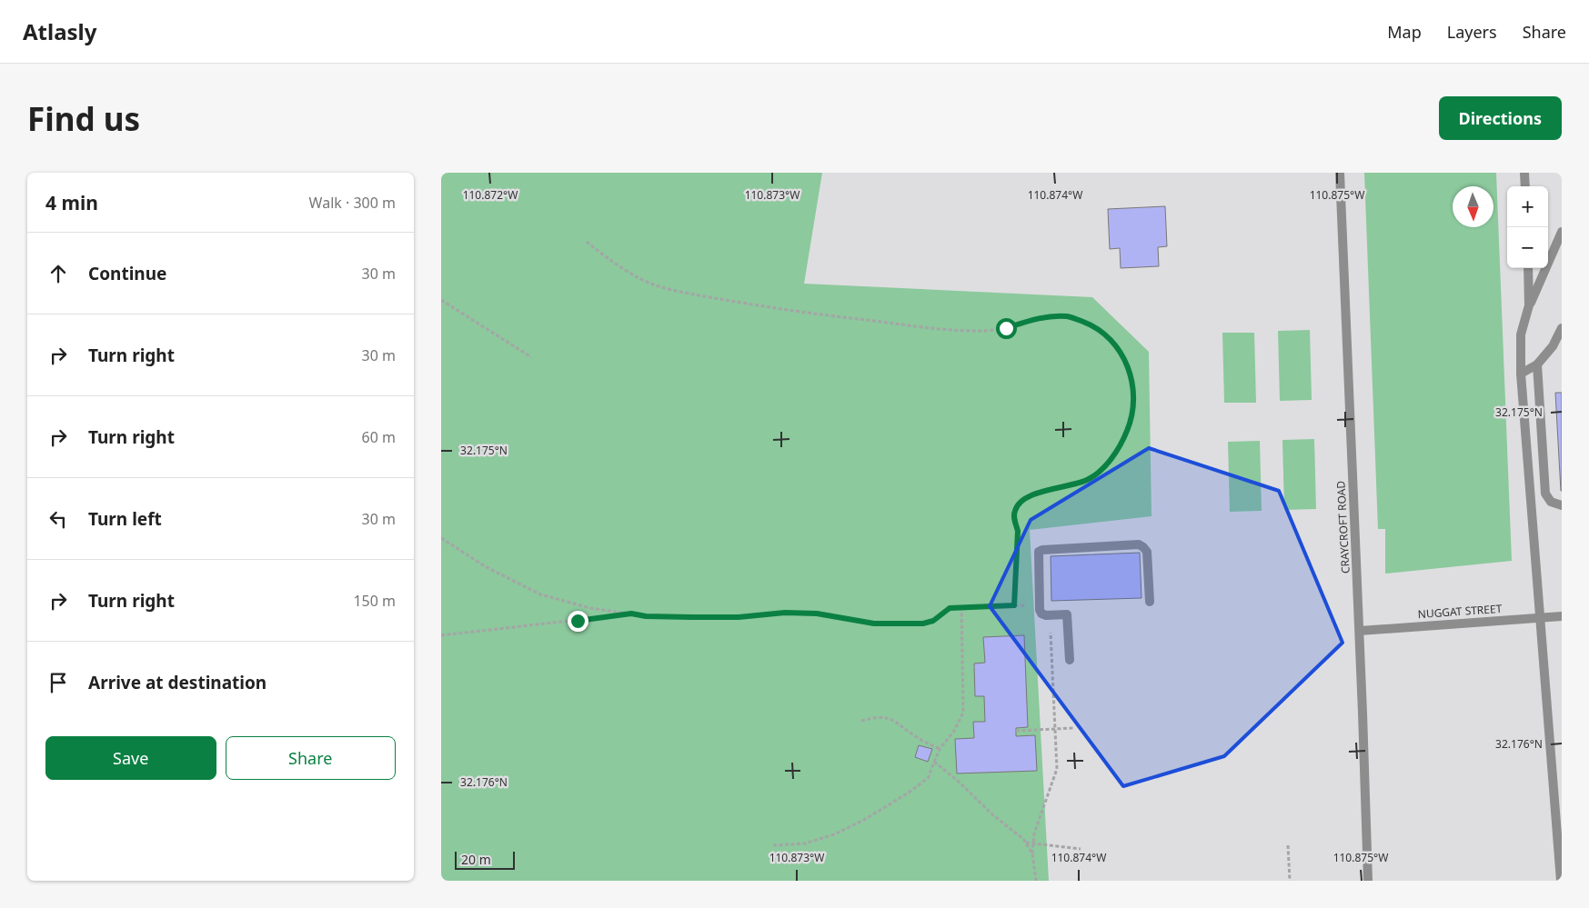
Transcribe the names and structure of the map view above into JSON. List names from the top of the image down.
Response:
{
  "streets": {
    "street": ["CRAYCROFT ROAD", "NUGGAT STREET"]
  },
  "crossings": [
    ["CRAYCROFT ROAD", "NUGGAT STREET"]
  ],
  "scale_bar": "20 m",
  "north": "bottom",
  "page": {
    "header": "Atlasly",
    "nav": ["Map", "Layers", "Share"],
    "buttons": [
      "Directions",
      ["Save", "Share"]
    ],
    "title": "Find us",
    "heading": ["4 min", "Walk · 300 m"],
    "map_buttons": ["+", "−"],
    "list": [
      ["Continue", "30 m"],
      ["Turn right", "30 m"],
      ["Turn right", "60 m"],
      ["Turn left", "30 m"],
      ["Turn right", "150 m"],
      "Arrive at destination"
    ],
    "scale": "20 m"
  },
  "coordinates": [
    "110.872°W",
    "110.873°W",
    "110.874°W",
    "110.875°W",
    "32.175°N",
    "32.176°N"
  ]
}
